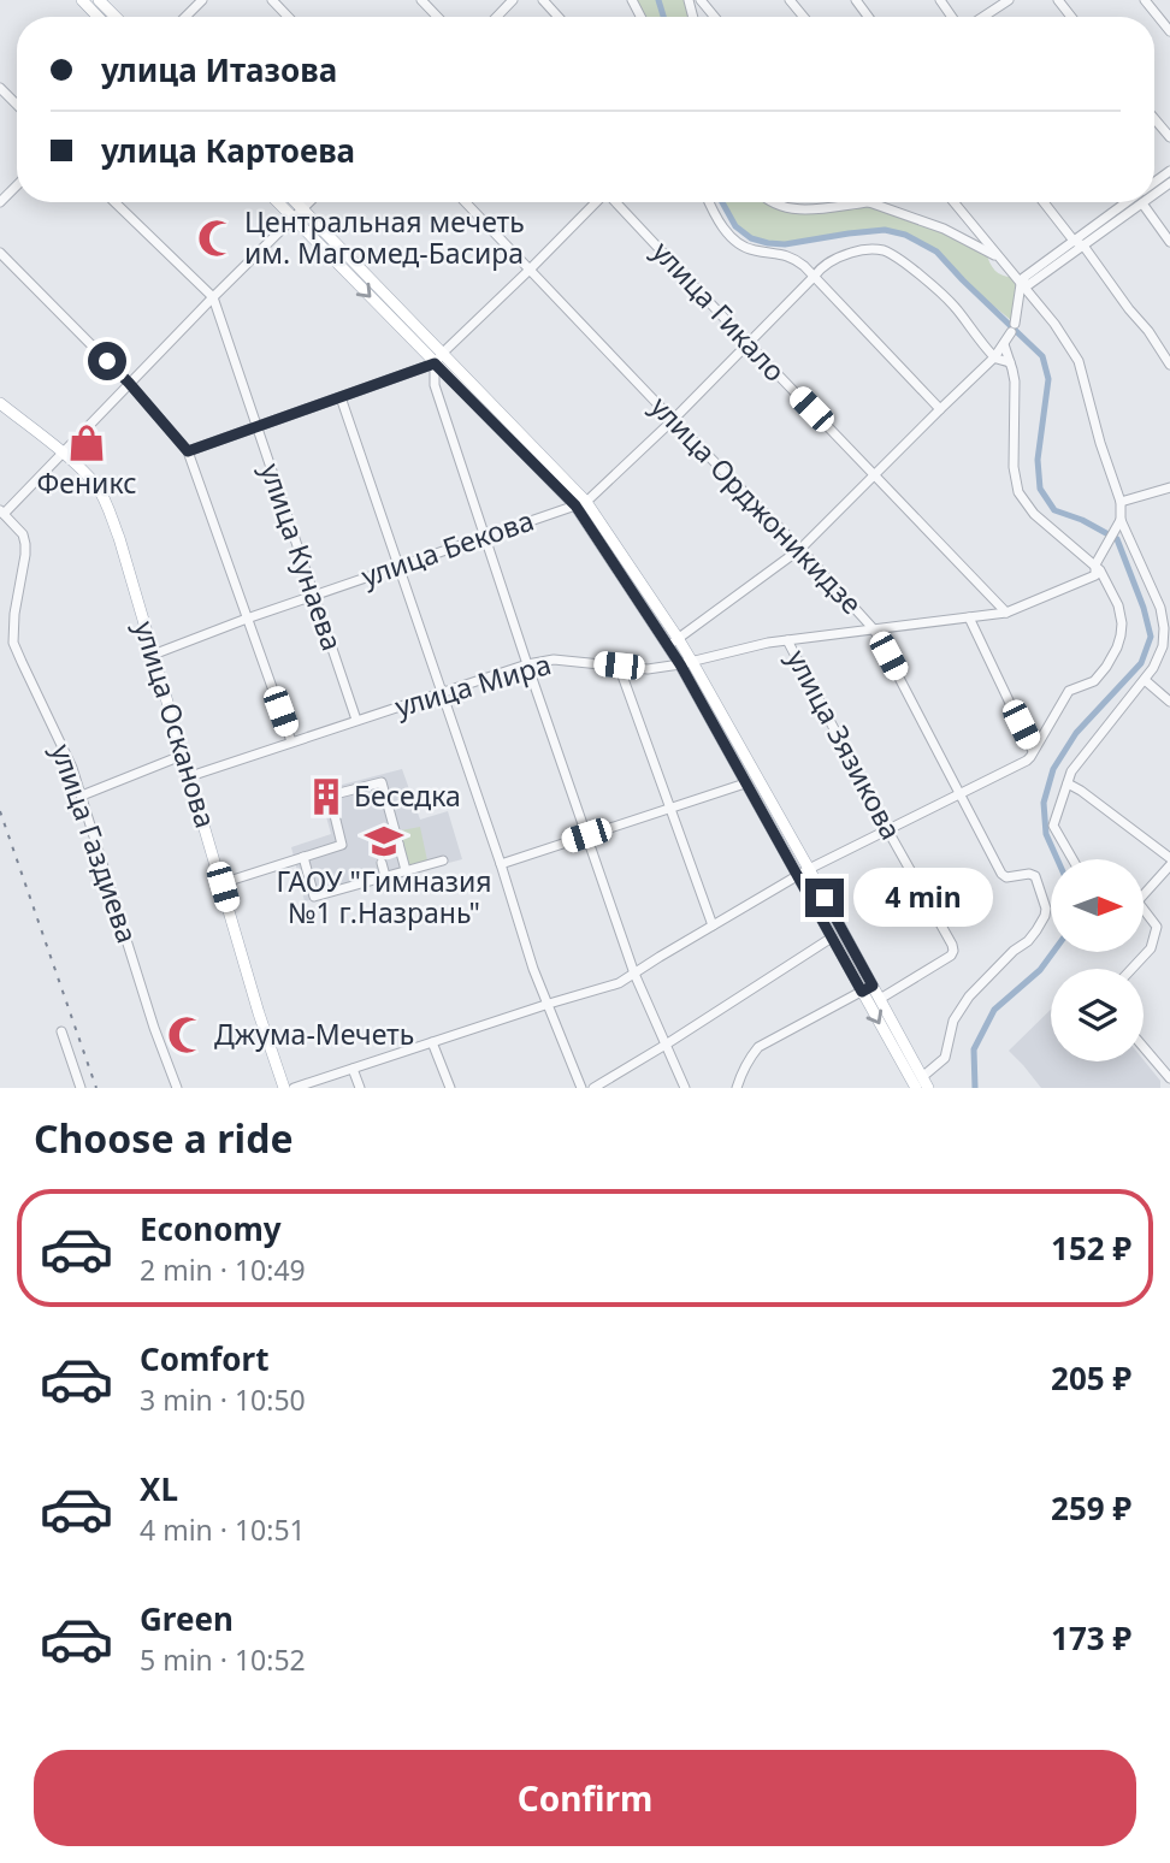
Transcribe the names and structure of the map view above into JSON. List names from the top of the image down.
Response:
{
  "streets": {
    "main road": ["улица Осканова"],
    "street": [
      "улица Гикало",
      "улица Орджоникидзе",
      "улица Бекова",
      "улица Кунаева",
      "улица Мира",
      "улица Зязикова",
      "улица Газдиева"
    ]
  },
  "crossings": [
    ["улица Гикало", "улица Бекова"],
    ["улица Гикало", "улица Мира"],
    ["улица Орджоникидзе", "улица Бекова"],
    ["улица Орджоникидзе", "улица Мира"],
    ["улица Бекова", "улица Кунаева"],
    ["улица Бекова", "улица Осканова"],
    ["улица Кунаева", "улица Мира"],
    ["улица Мира", "улица Осканова"],
    ["улица Мира", "улица Зязикова"]
  ],
  "places": {
    "mosque": ["Центральная мечеть им. Магомед-Басира", "Джума-Мечеть"],
    "shop": ["Феникс"],
    "building": ["Беседка"],
    "school or university": ["ГАОУ \"Гимназия №1 г.Назрань\""]
  },
  "north": "right",
  "page": {
    "banner": ["улица Итазова", "улица Картоева"],
    "bubble": "4 min",
    "heading": "Choose a ride",
    "list": [
      {
        "name": "Economy",
        "note": "2 min · 10:49",
        "value": "152 ₽"
      },
      {
        "name": "Comfort",
        "note": "3 min · 10:50",
        "value": "205 ₽"
      },
      {
        "name": "XL",
        "note": "4 min · 10:51",
        "value": "259 ₽"
      },
      {
        "name": "Green",
        "note": "5 min · 10:52",
        "value": "173 ₽"
      }
    ],
    "buttons": "Confirm"
  }
}
